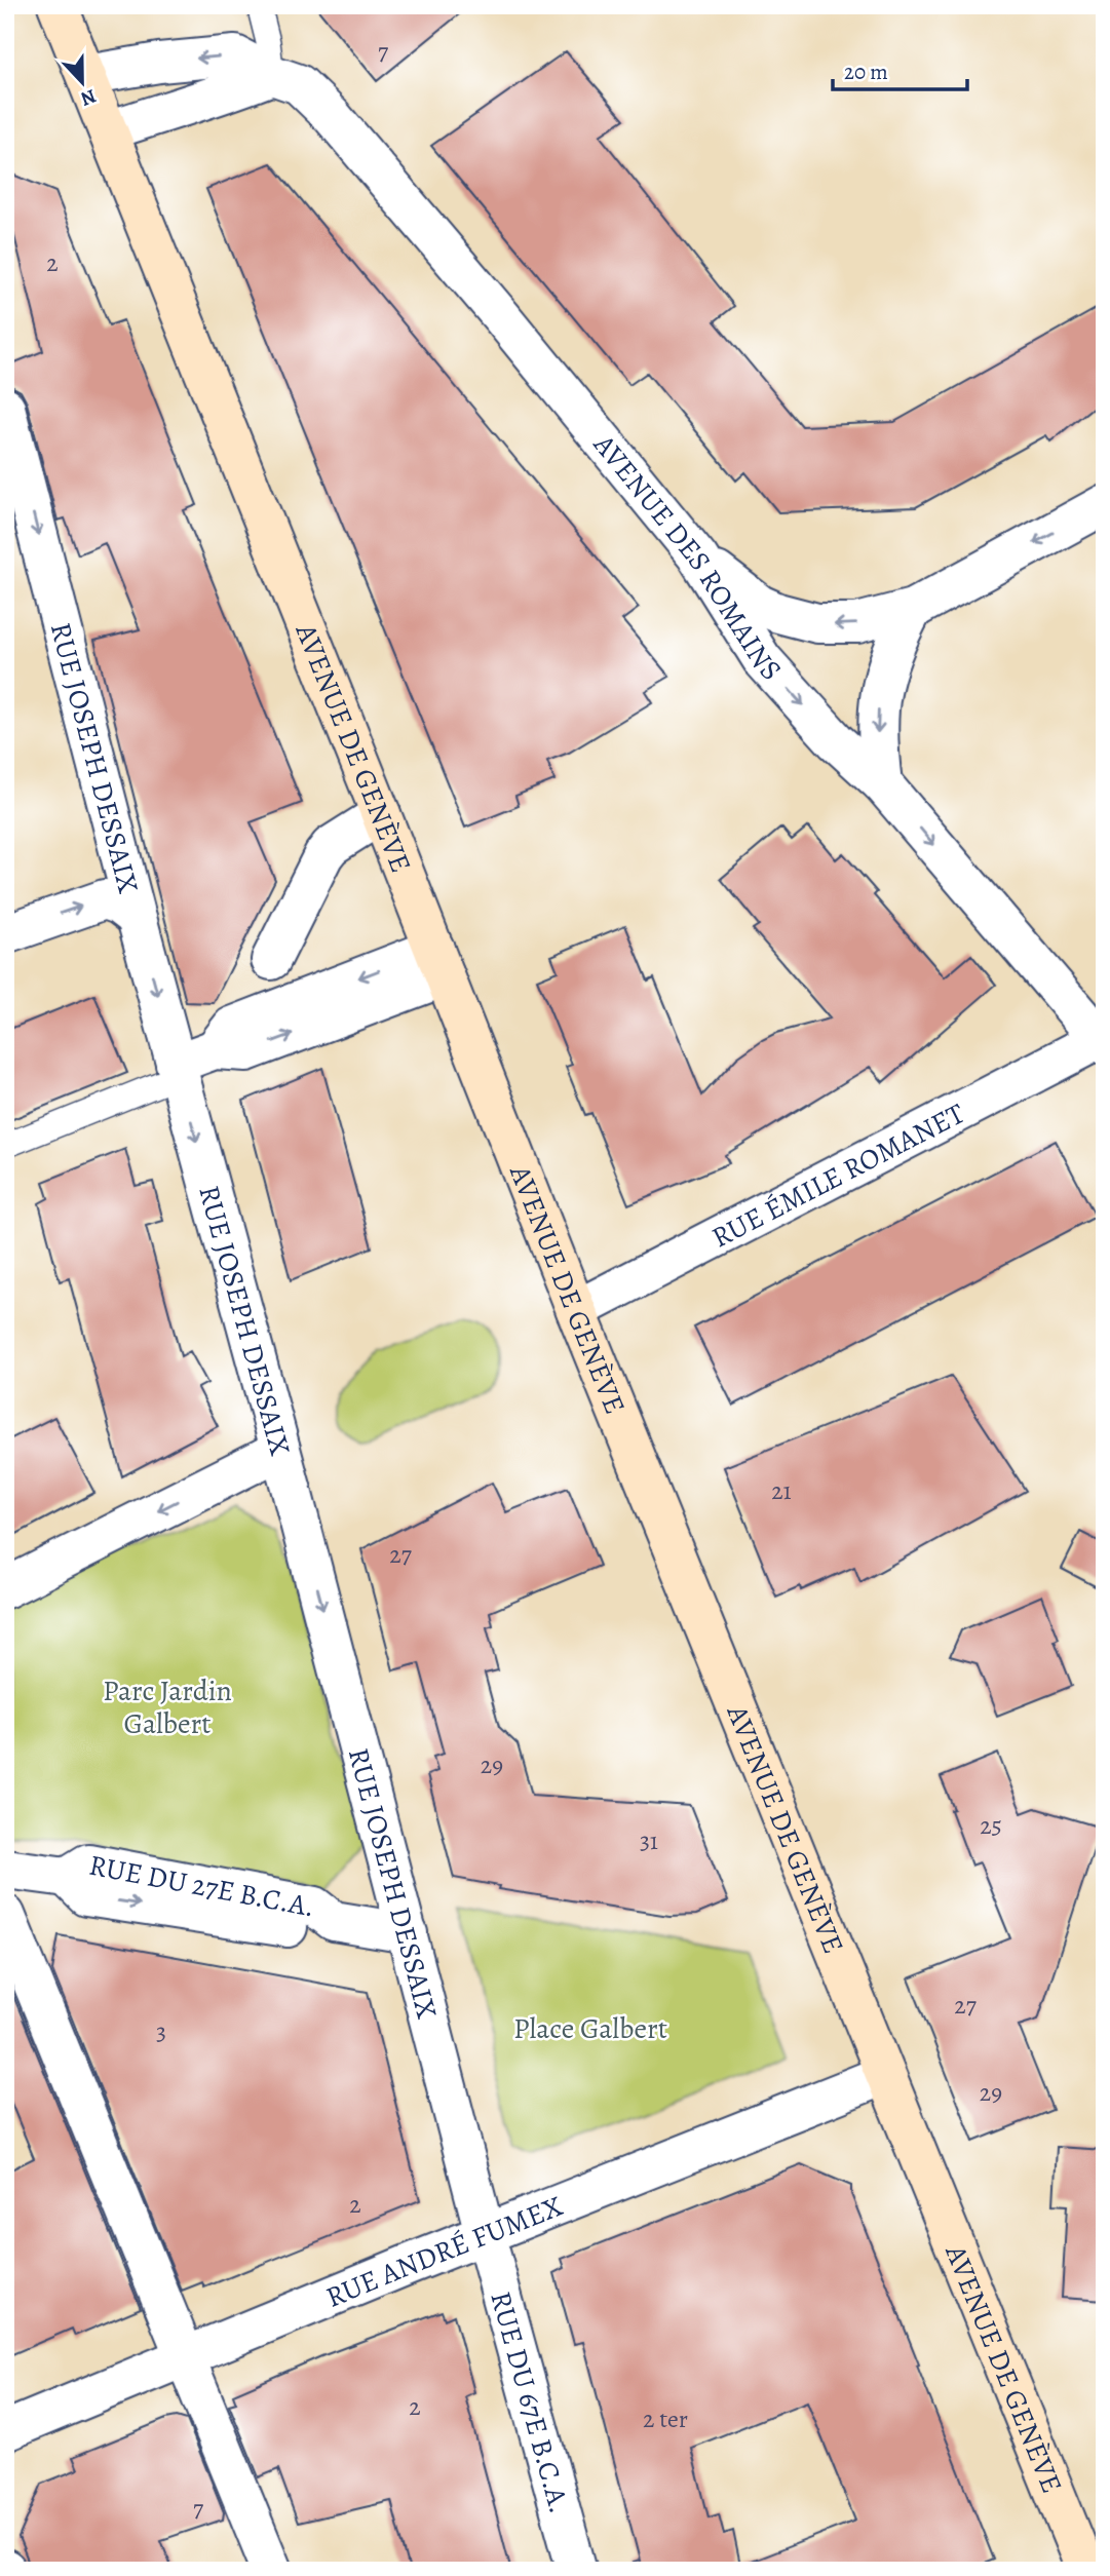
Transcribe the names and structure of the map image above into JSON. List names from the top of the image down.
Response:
{
  "streets": {
    "main road": ["AVENUE DE GENÈVE"],
    "street": [
      "AVENUE DES ROMAINS",
      "RUE JOSEPH DESSAIX",
      "RUE ÉMILE ROMANET",
      "RUE DU 27E B.C.A.",
      "RUE ANDRÉ FUMEX",
      "RUE DU 67E B.C.A."
    ]
  },
  "crossings": [
    ["AVENUE DES ROMAINS", "AVENUE DE GENÈVE"],
    ["AVENUE DES ROMAINS", "RUE ÉMILE ROMANET"],
    ["AVENUE DE GENÈVE", "RUE ÉMILE ROMANET"],
    ["AVENUE DE GENÈVE", "RUE ANDRÉ FUMEX"],
    ["RUE JOSEPH DESSAIX", "RUE DU 27E B.C.A."],
    ["RUE JOSEPH DESSAIX", "RUE ANDRÉ FUMEX"],
    ["RUE JOSEPH DESSAIX", "RUE DU 67E B.C.A."],
    ["RUE ANDRÉ FUMEX", "RUE DU 67E B.C.A."]
  ],
  "one_way": ["RUE JOSEPH DESSAIX"],
  "parks": ["Parc Jardin Galbert", "Place Galbert"],
  "house_numbers": [
    "7",
    "2",
    "21",
    "27",
    "29",
    "25",
    "31",
    "27",
    "3",
    "29",
    "2",
    "2",
    "2 ter",
    "7"
  ],
  "scale_bar": "20 m",
  "north": "bottom"
}
